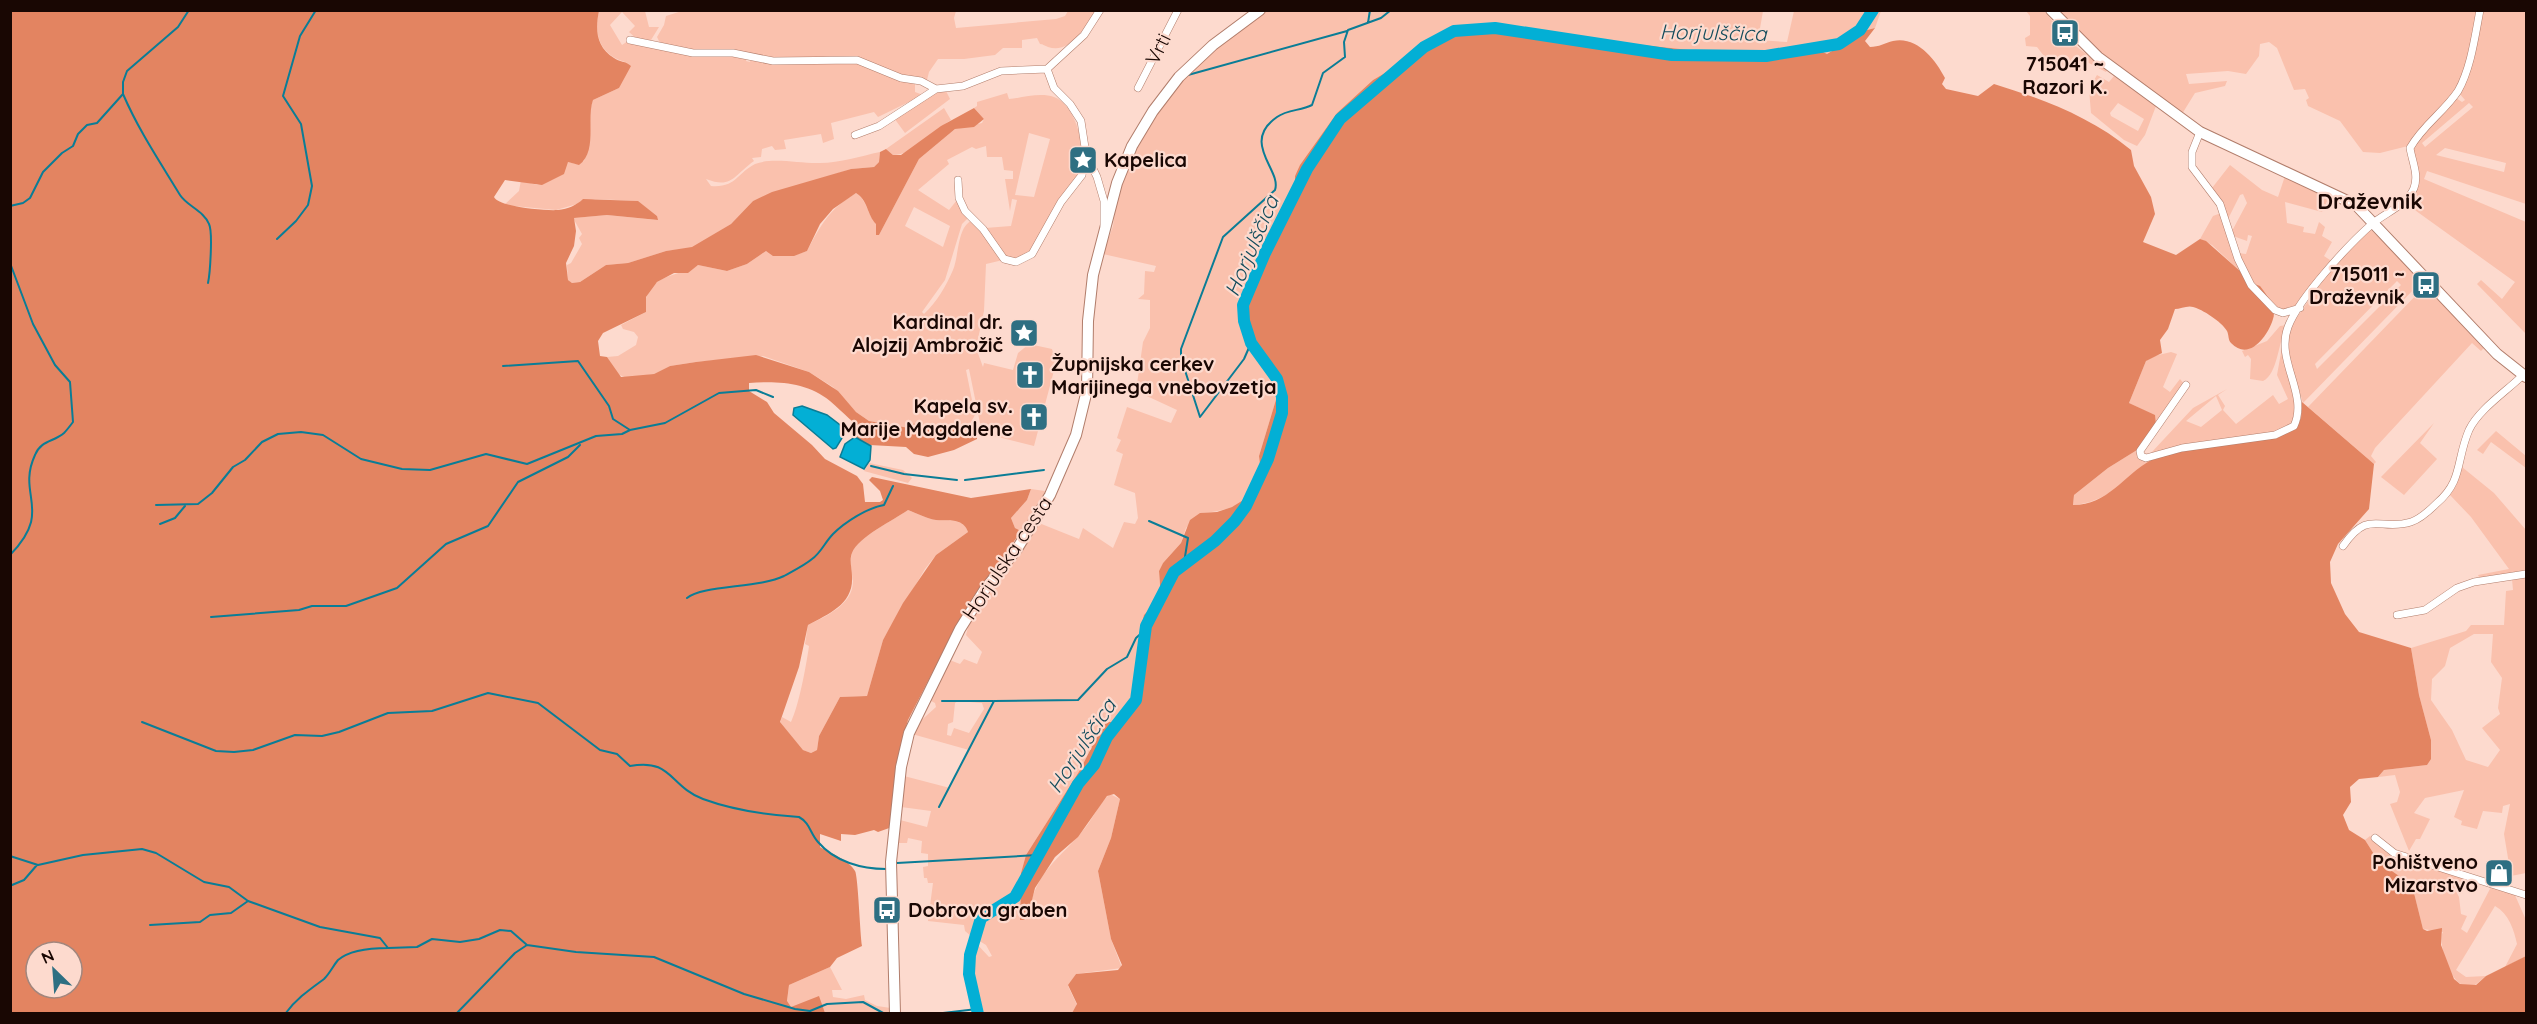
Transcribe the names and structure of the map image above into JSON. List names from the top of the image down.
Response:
{
  "streets": {
    "street": ["Vrti", "Horjulska cesta"]
  },
  "districts": ["Draževnik"],
  "water": ["Horjulščica"],
  "places": {
    "bus stop": ["715041 ~ Razori K.", "715011 ~ Draževnik", "Dobrova graben"],
    "place": ["Kapelica", "Kardinal dr. Alojzij Ambrožič"],
    "church": ["Župnijska cerkev Marijinega vnebovzetja", "Kapela sv. Marije Magdalene"],
    "shop": ["Pohištveno Mizarstvo"]
  },
  "north": "top left"
}
